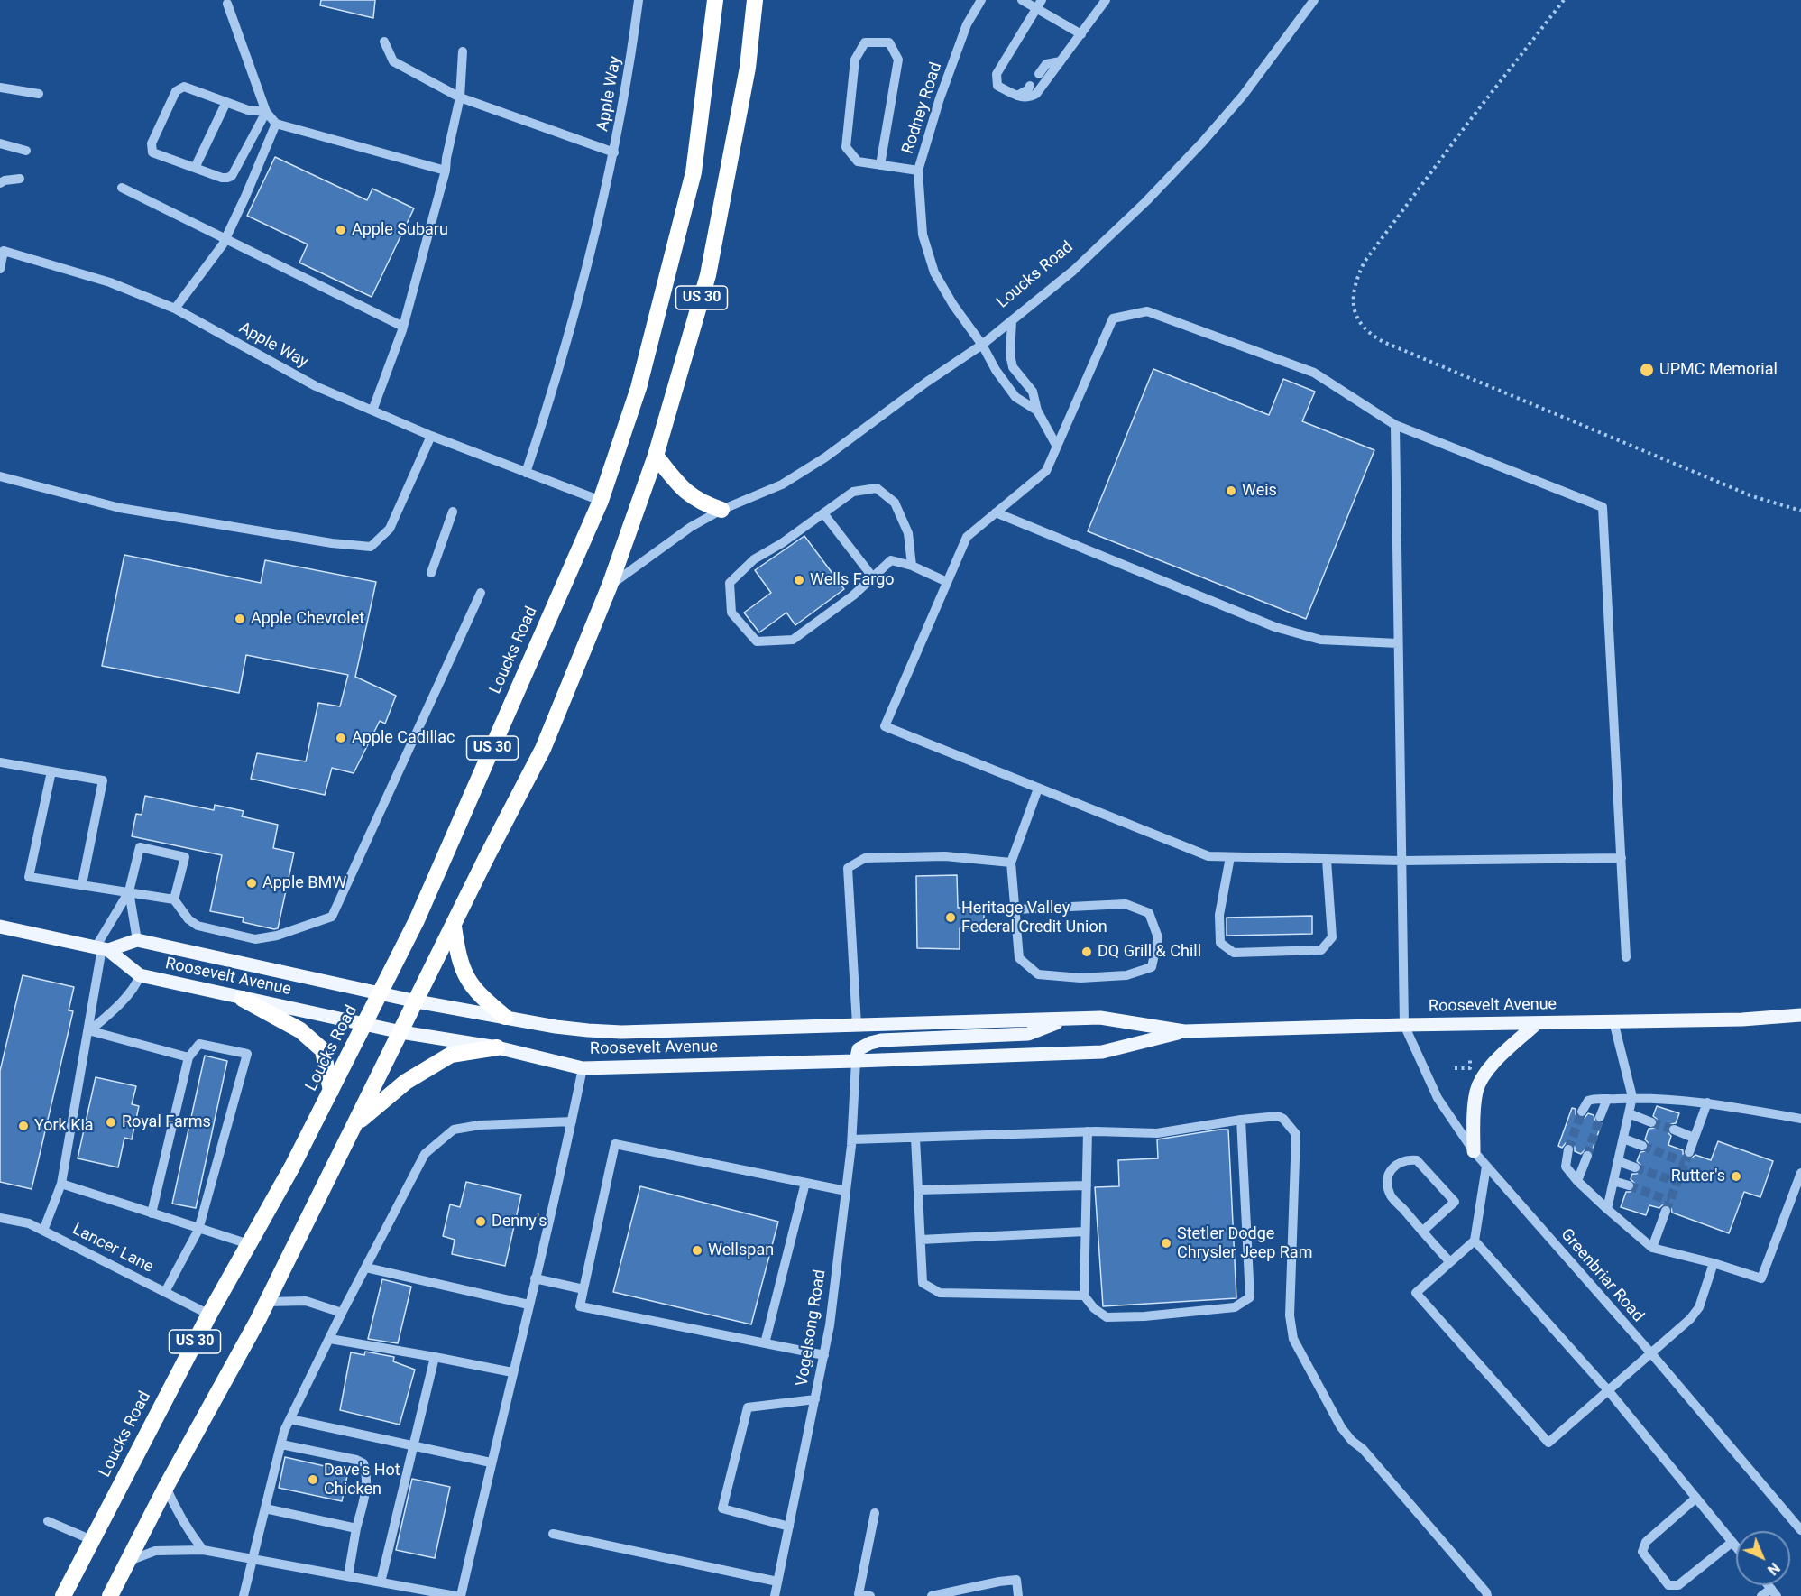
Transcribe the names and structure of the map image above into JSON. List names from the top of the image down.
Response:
{
  "streets": {
    "highway": ["Loucks Road", "US 30"],
    "main road": ["Roosevelt Avenue"],
    "street": [
      "Apple Way",
      "Rodney Road",
      "Lancer Lane",
      "Greenbriar Road",
      "Vogelsong Road"
    ]
  },
  "crossings": [
    ["Apple Way", "Loucks Road"],
    ["Apple Way", "US 30"],
    ["Rodney Road", "Loucks Road"],
    ["Loucks Road", "US 30"],
    ["Loucks Road", "Roosevelt Avenue"],
    ["Loucks Road", "Lancer Lane"],
    ["US 30", "Roosevelt Avenue"],
    ["Roosevelt Avenue", "Greenbriar Road"],
    ["Roosevelt Avenue", "Vogelsong Road"]
  ],
  "places": [
    "Apple Subaru",
    "UPMC Memorial",
    "Weis",
    "Wells Fargo",
    "Apple Chevrolet",
    "Apple Cadillac",
    "Apple BMW",
    "Heritage Valley Federal Credit Union",
    "DQ Grill & Chill",
    "Royal Farms",
    "York Kia",
    "Rutter's",
    "Denny's",
    "Stetler Dodge Chrysler Jeep Ram",
    "Wellspan",
    "Dave's Hot Chicken"
  ],
  "north": "bottom right"
}
